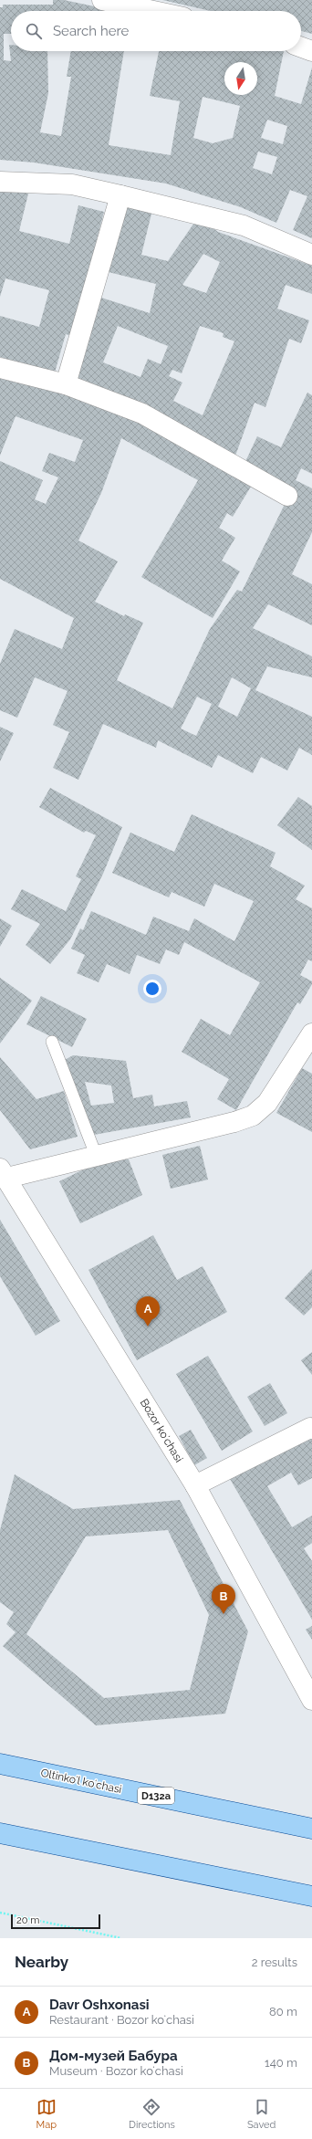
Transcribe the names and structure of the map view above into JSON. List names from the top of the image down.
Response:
{
  "streets": {
    "main road": ["Oltinkoʻl koʻchasi", "D132a"],
    "street": ["Bozor koʻchasi"]
  },
  "scale_bar": "20 m",
  "north": "bottom",
  "page": {
    "search": "Search here",
    "pins": ["A", "B"],
    "scale": "20 m",
    "heading": ["Nearby", "2 results"],
    "list": [
      {
        "mark": "A",
        "name": "Davr Oshxonasi",
        "note": "Restaurant · Bozor koʻchasi",
        "value": "80 m"
      },
      {
        "mark": "B",
        "name": "Дом-музей Бабура",
        "note": "Museum · Bozor koʻchasi",
        "value": "140 m"
      }
    ],
    "nav": ["Map", "Directions", "Saved"]
  }
}
